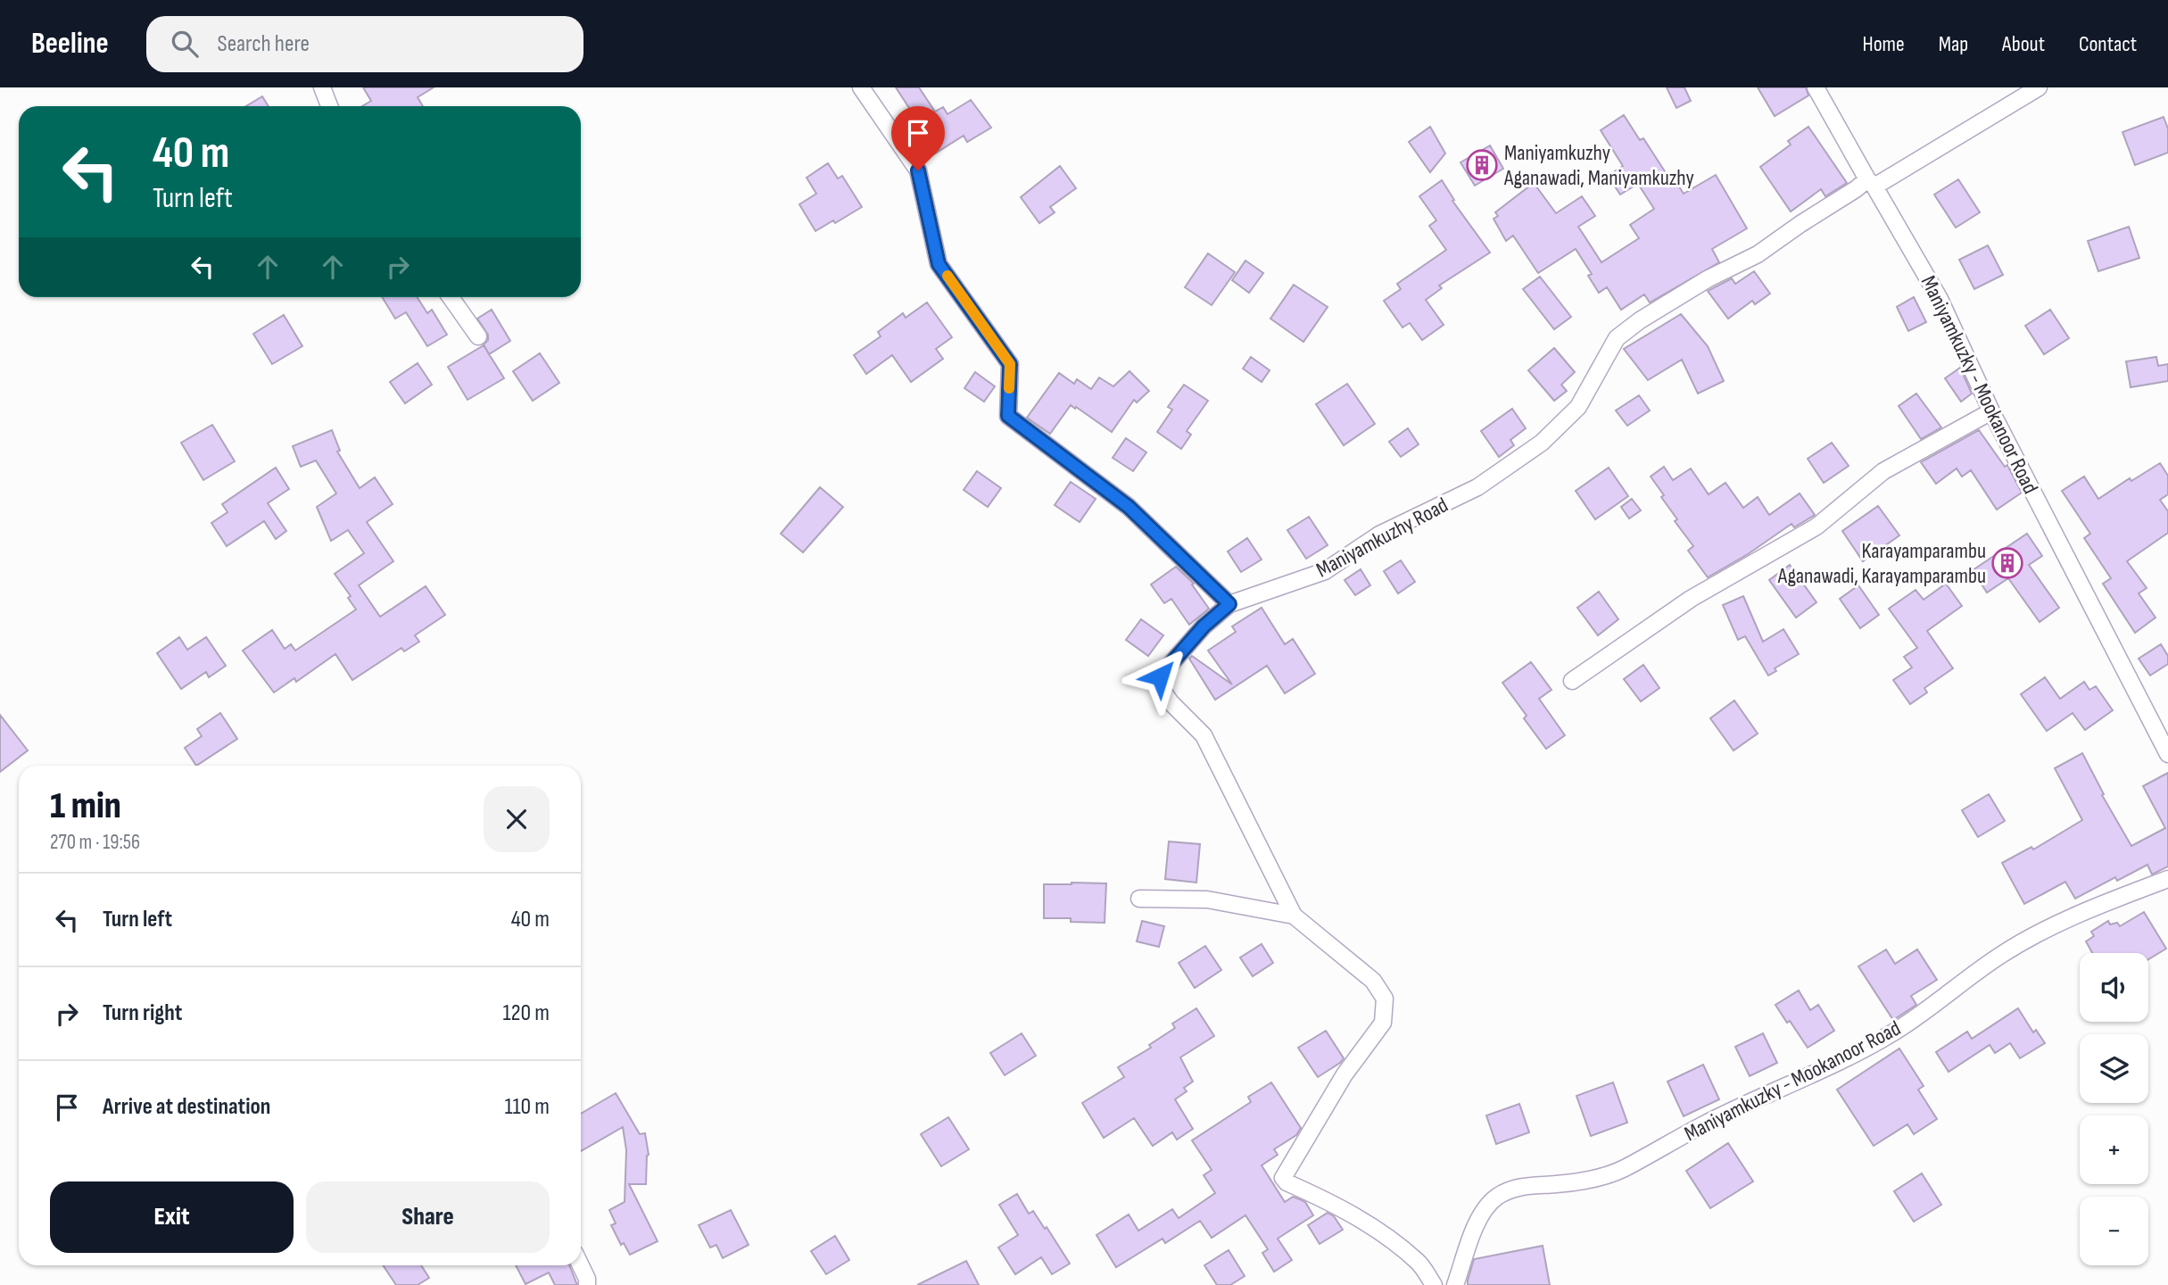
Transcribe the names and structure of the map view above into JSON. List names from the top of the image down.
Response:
{
  "streets": {
    "street": ["Maniyamkuzky - Mookanoor Road", "Maniyamkuzhy Road"]
  },
  "crossings": [
    ["Maniyamkuzky - Mookanoor Road", "Maniyamkuzhy Road"]
  ],
  "places": {
    "building": ["Maniyamkuzhy Aganawadi, Maniyamkuzhy", "Karayamparambu Aganawadi, Karayamparambu"]
  },
  "page": {
    "header": "Beeline",
    "search": "Search here",
    "nav": [
      "Home",
      "Map",
      "About",
      "Contact"
    ],
    "turn": ["40 m", "Turn left"],
    "heading": ["1 min", "270 m · 19:56"],
    "list": [
      {
        "name": "Turn left",
        "value": "40 m"
      },
      {
        "name": "Turn right",
        "value": "120 m"
      },
      {
        "name": "Arrive at destination",
        "value": "110 m"
      }
    ],
    "map_buttons": ["+", "−"],
    "buttons": ["Exit", "Share"]
  }
}
